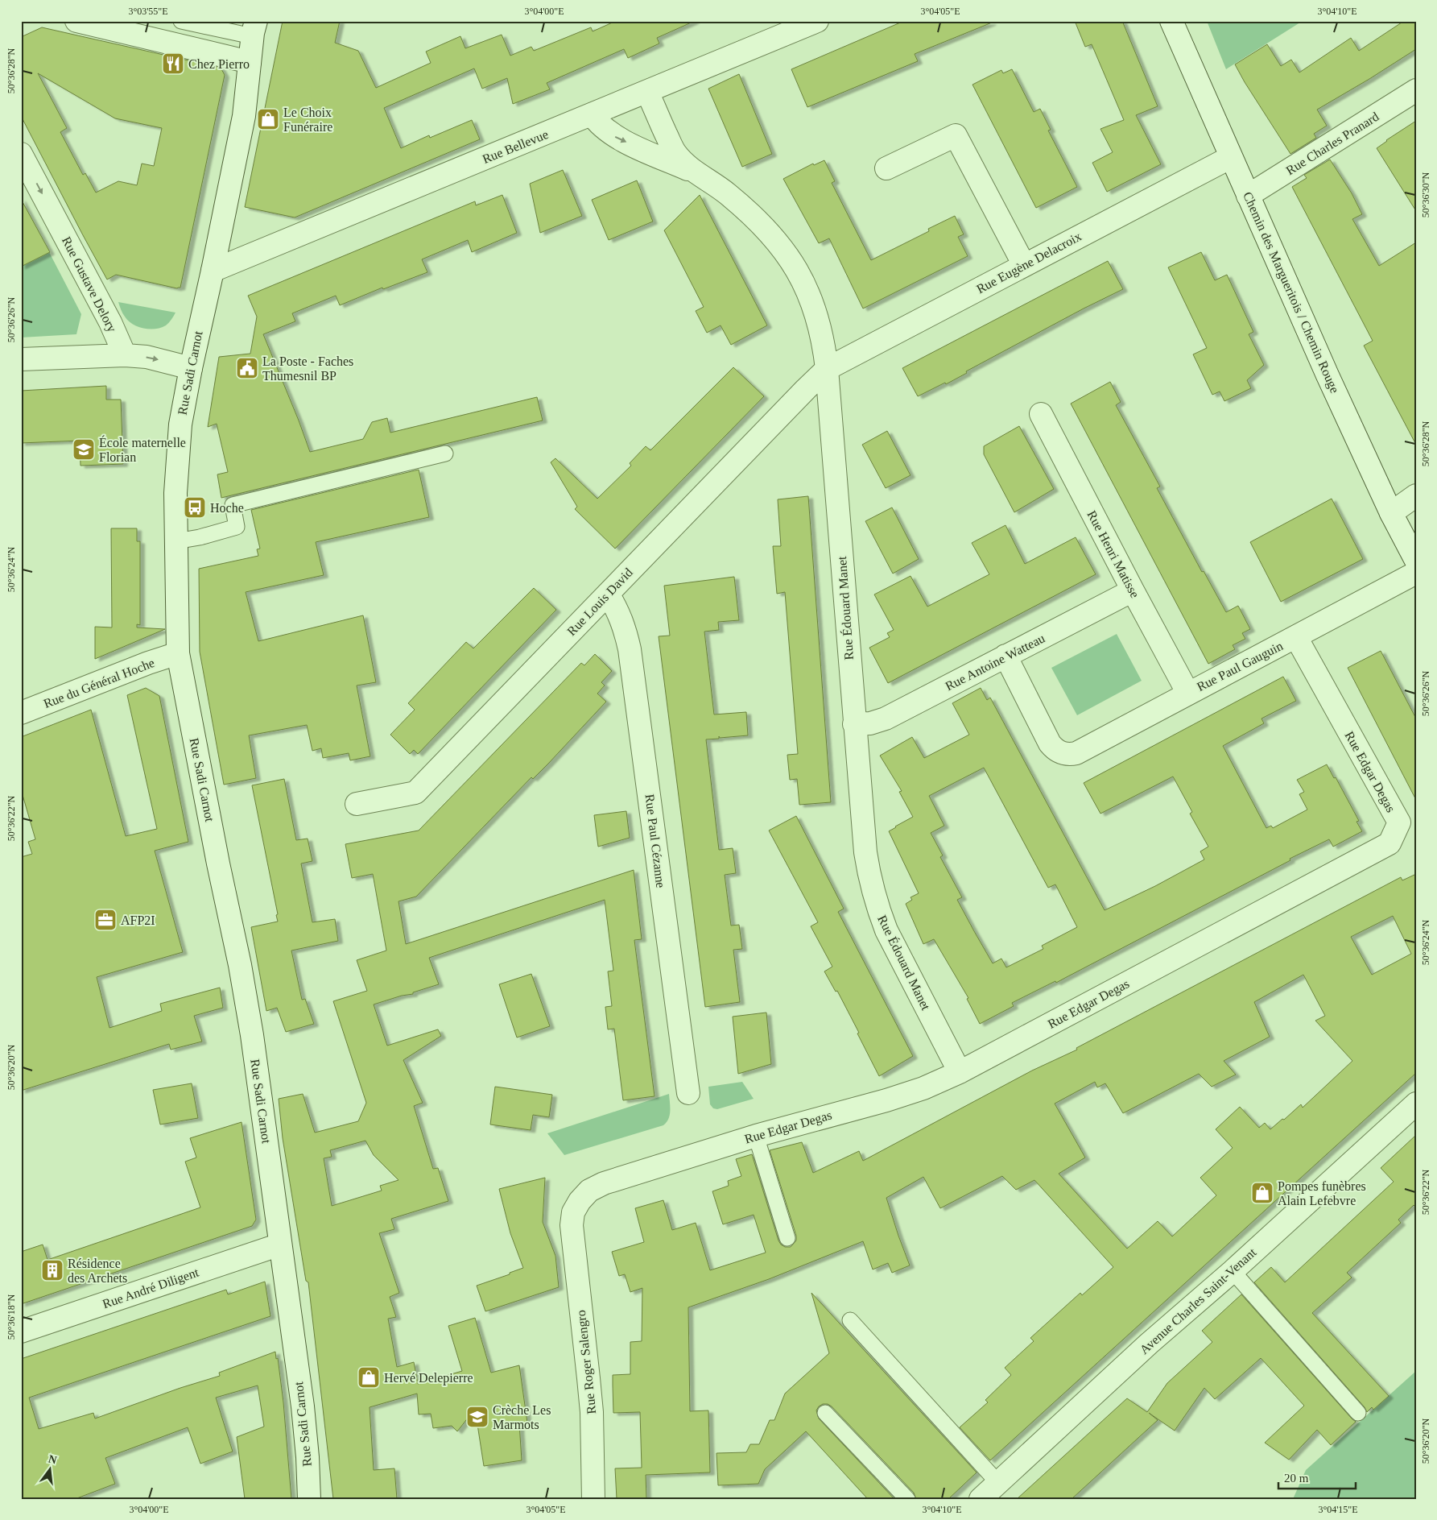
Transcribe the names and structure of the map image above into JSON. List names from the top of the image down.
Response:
{
  "streets": {
    "street": [
      "Rue Charles Pranard",
      "Rue Bellevue",
      "Rue Eugène Delacroix",
      "Rue Gustave Delory",
      "Chemin des Margueritois / Chemin Rouge",
      "Rue Sadi Carnot",
      "Rue Henri Matisse",
      "Rue Louis David",
      "Rue Édouard Manet",
      "Rue Antoine Watteau",
      "Rue Paul Gauguin",
      "Rue du Général Hoche",
      "Rue Edgar Degas",
      "Rue Paul Cézanne",
      "Rue André Diligent",
      "Avenue Charles Saint-Venant",
      "Rue Roger Salengro"
    ]
  },
  "crossings": [
    ["Rue Charles Pranard", "Chemin des Margueritois / Chemin Rouge"],
    ["Rue Bellevue", "Rue Sadi Carnot"],
    ["Rue Bellevue", "Rue Édouard Manet"],
    ["Rue Eugène Delacroix", "Chemin des Margueritois / Chemin Rouge"],
    ["Rue Eugène Delacroix", "Rue Louis David"],
    ["Rue Eugène Delacroix", "Rue Édouard Manet"],
    ["Rue Sadi Carnot", "Rue du Général Hoche"],
    ["Rue Sadi Carnot", "Rue André Diligent"],
    ["Rue Henri Matisse", "Rue Antoine Watteau"],
    ["Rue Henri Matisse", "Rue Paul Gauguin"],
    ["Rue Louis David", "Rue Édouard Manet"],
    ["Rue Louis David", "Rue Paul Cézanne"],
    ["Rue Édouard Manet", "Rue Antoine Watteau"],
    ["Rue Édouard Manet", "Rue Edgar Degas"],
    ["Rue Antoine Watteau", "Rue Paul Gauguin"],
    ["Rue Paul Gauguin", "Rue Edgar Degas"],
    ["Rue Edgar Degas", "Rue Roger Salengro"]
  ],
  "one_way": ["Rue Gustave Delory"],
  "places": {
    "restaurant": ["Chez Pierro"],
    "shop": ["Le Choix Funéraire", "Pompes funèbres Alain Lefebvre", "Hervé Delepierre"],
    "public building": ["La Poste - Faches Thumesnil BP"],
    "school or university": ["École maternelle Florian", "Crèche Les Marmots"],
    "bus stop": ["Hoche"],
    "office": ["AFP2I"],
    "building": ["Résidence des Archets"]
  },
  "scale_bar": "20 m",
  "north": "top",
  "coordinates": [
    "3°03'55\"E",
    "3°04'00\"E",
    "3°04'05\"E",
    "3°04'10\"E",
    "50°36'28\"N",
    "50°36'30\"N",
    "50°36'26\"N",
    "50°36'24\"N",
    "50°36'22\"N",
    "50°36'20\"N",
    "50°36'18\"N",
    "3°04'15\"E"
  ]
}
